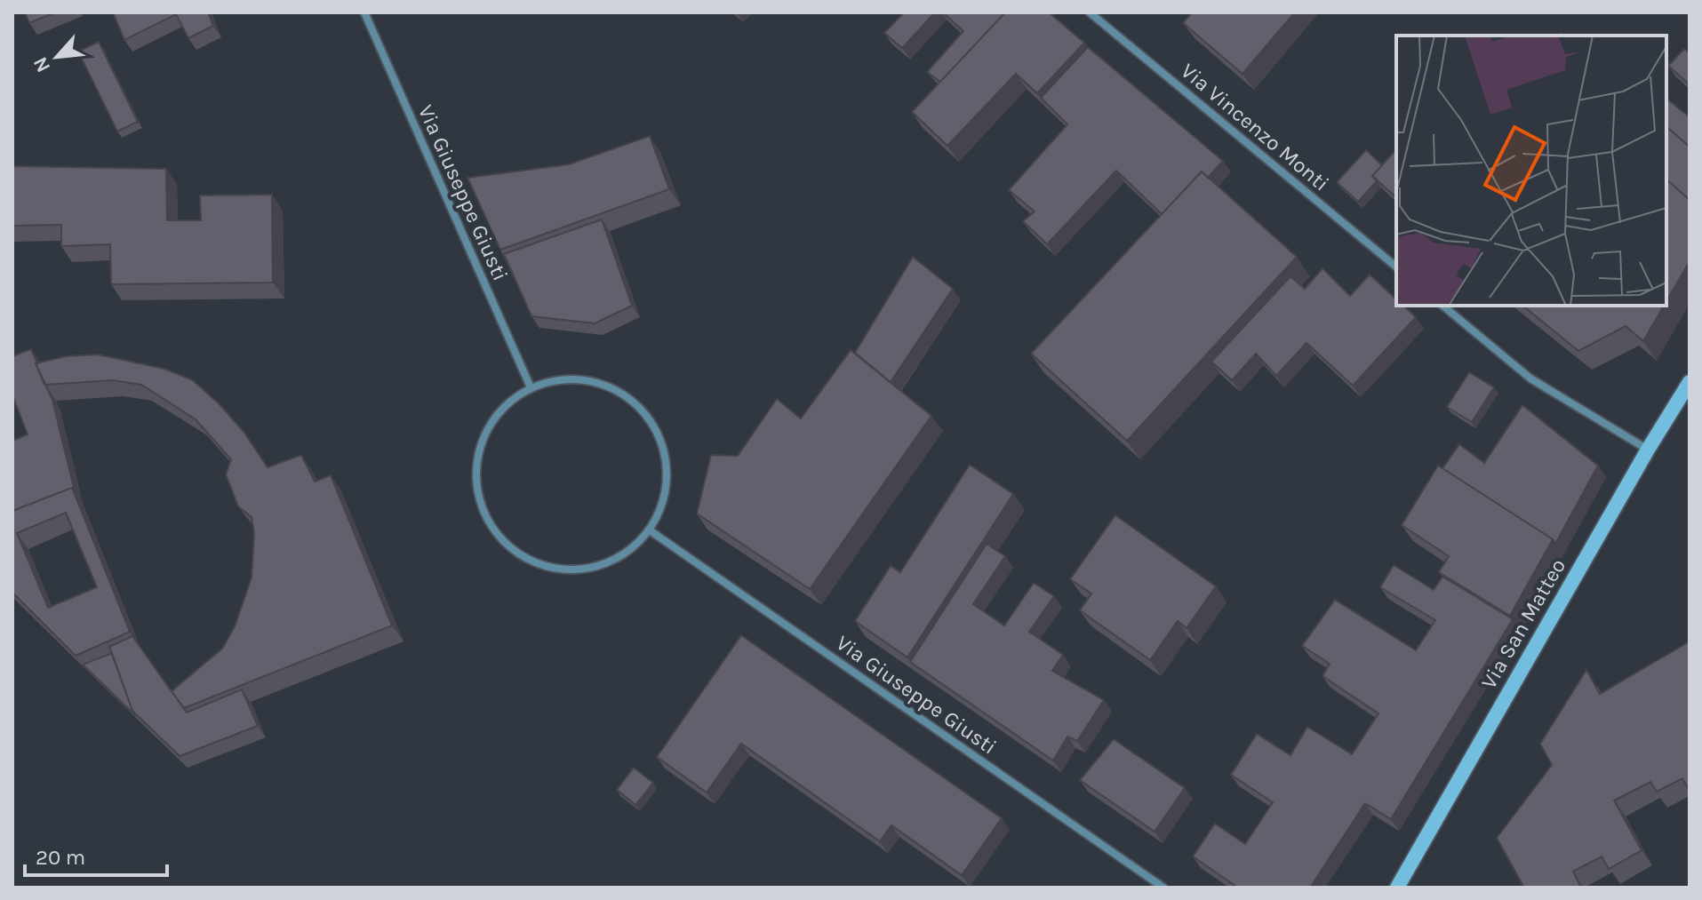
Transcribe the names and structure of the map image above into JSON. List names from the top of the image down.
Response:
{
  "streets": {
    "street": ["Via Vincenzo Monti", "Via Giuseppe Giusti", "Via San Matteo"]
  },
  "scale_bar": "20 m",
  "north": "bottom left"
}
